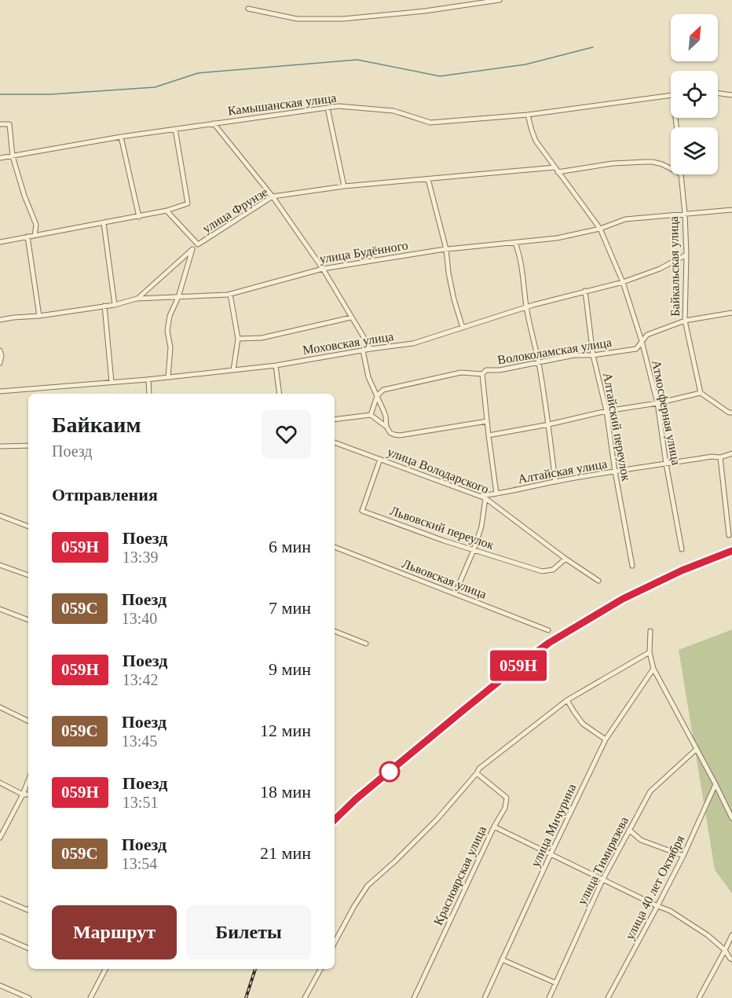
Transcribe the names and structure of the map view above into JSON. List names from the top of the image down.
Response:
{
  "streets": {
    "street": [
      "Камышанская улица",
      "улица Фрунзе",
      "улица Будённого",
      "Байкальская улица",
      "Моховская улица",
      "Волоколамская улица",
      "Атмосферная улица",
      "Алтайский переулок",
      "улица Володарского",
      "Алтайская улица",
      "Львовский переулок",
      "Львовская улица",
      "улица Мичурина",
      "улица Тимирязева",
      "Красноярская улица",
      "улица 40 лет Октября"
    ]
  },
  "crossings": [
    ["Камышанская улица", "Атмосферная улица"],
    ["улица Фрунзе", "Атмосферная улица"],
    ["улица Будённого", "Байкальская улица"],
    ["улица Будённого", "Атмосферная улица"],
    ["Байкальская улица", "Моховская улица"],
    ["Байкальская улица", "Волоколамская улица"],
    ["Моховская улица", "Атмосферная улица"],
    ["Моховская улица", "Алтайский переулок"],
    ["Волоколамская улица", "Атмосферная улица"],
    ["Волоколамская улица", "Алтайский переулок"],
    ["Атмосферная улица", "Алтайская улица"],
    ["Алтайский переулок", "Алтайская улица"],
    ["улица Володарского", "Алтайская улица"],
    ["улица Володарского", "Львовский переулок"]
  ],
  "north": "top right",
  "page": {
    "on_map": "059Н",
    "heading": [
      ["Байкаим", "Поезд"],
      "Отправления"
    ],
    "list": [
      {
        "mark": "059Н",
        "name": "Поезд",
        "note": "13:39",
        "value": "6 мин"
      },
      {
        "mark": "059С",
        "name": "Поезд",
        "note": "13:40",
        "value": "7 мин"
      },
      {
        "mark": "059Н",
        "name": "Поезд",
        "note": "13:42",
        "value": "9 мин"
      },
      {
        "mark": "059С",
        "name": "Поезд",
        "note": "13:45",
        "value": "12 мин"
      },
      {
        "mark": "059Н",
        "name": "Поезд",
        "note": "13:51",
        "value": "18 мин"
      },
      {
        "mark": "059С",
        "name": "Поезд",
        "note": "13:54",
        "value": "21 мин"
      }
    ],
    "buttons": ["Маршрут", "Билеты"]
  }
}
